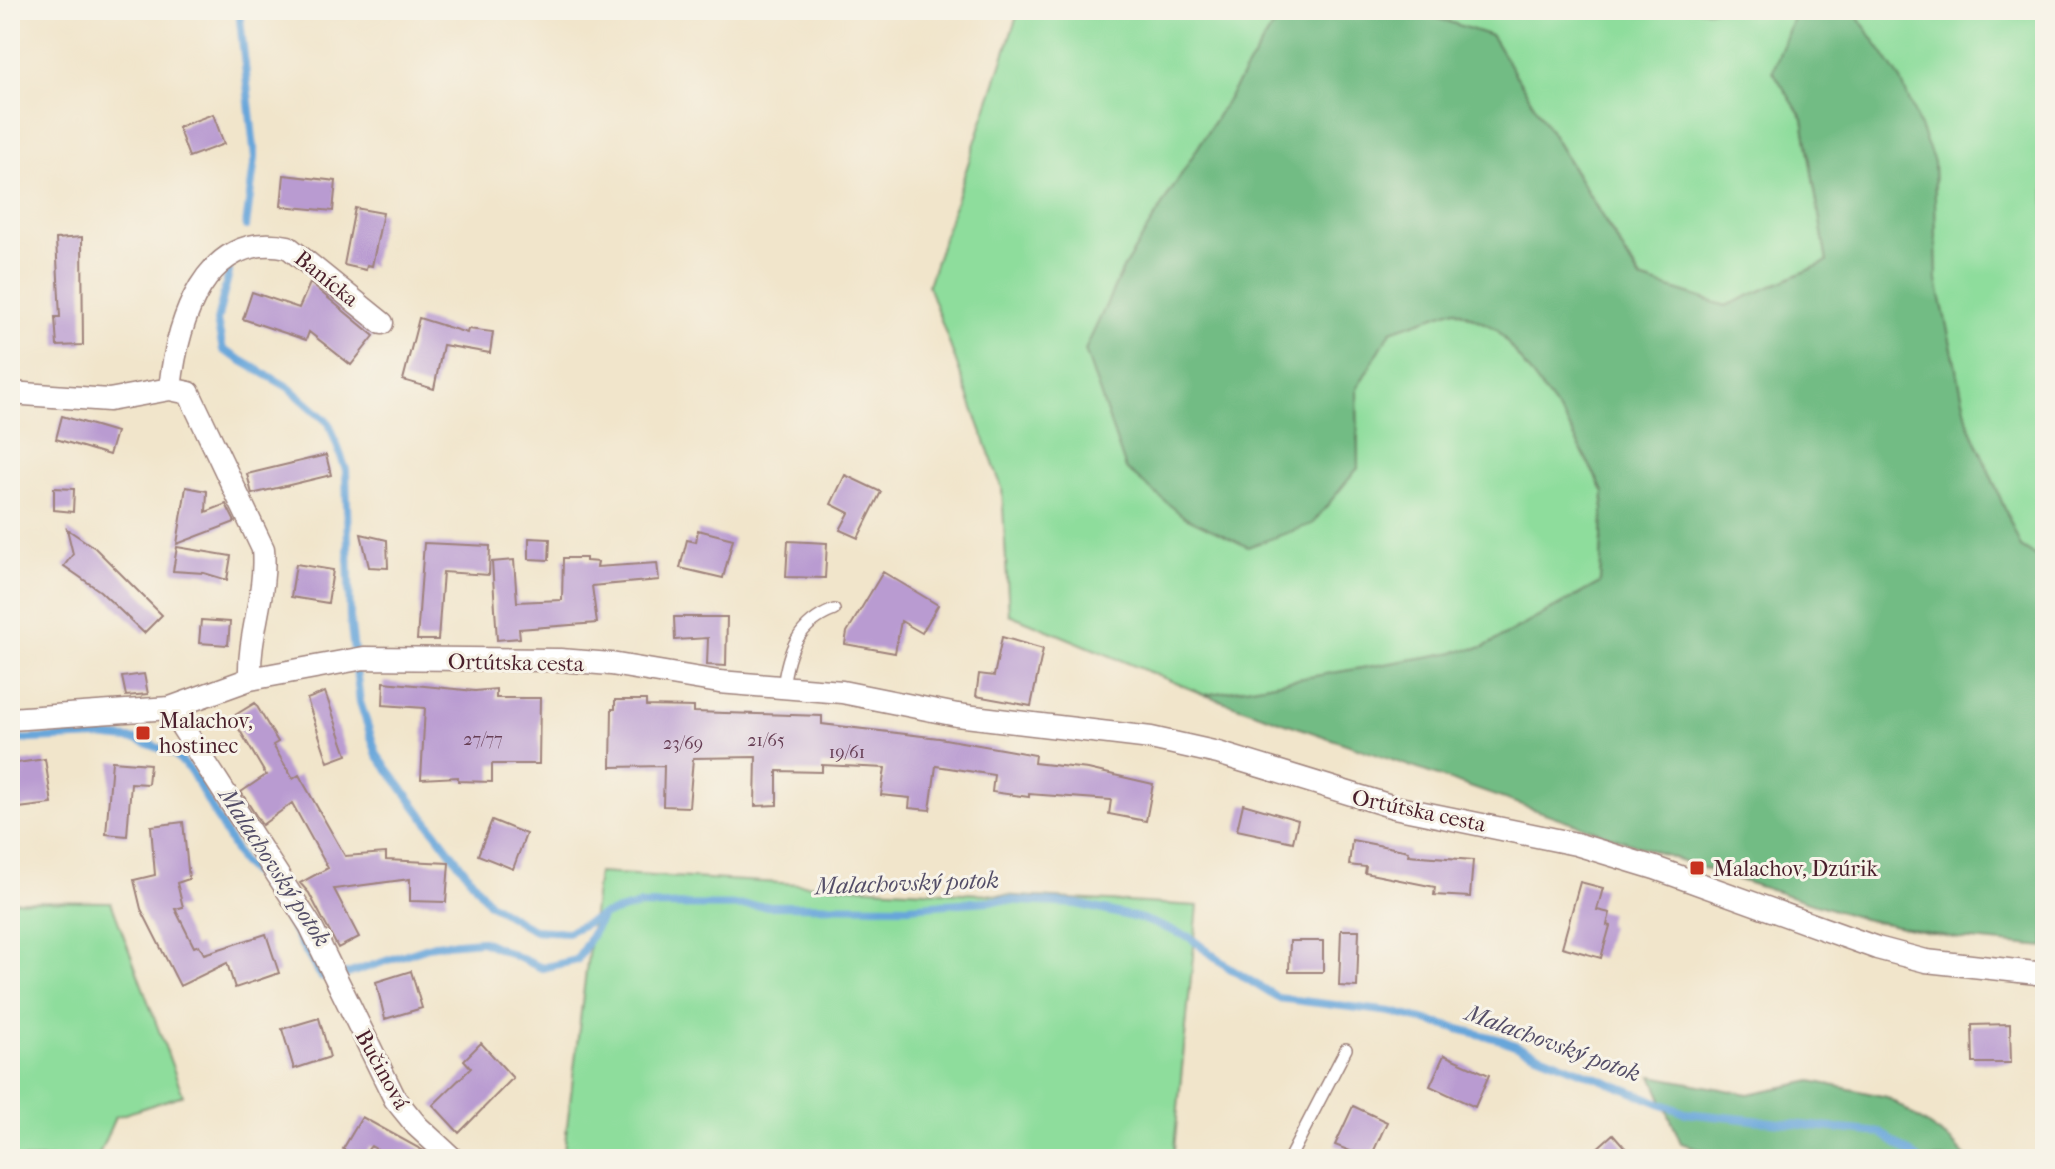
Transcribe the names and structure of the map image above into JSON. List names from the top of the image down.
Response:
{
  "streets": {
    "street": ["Banícka", "Ortútska cesta", "Bučinová"]
  },
  "crossings": [
    ["Ortútska cesta", "Bučinová"]
  ],
  "water": ["Malachovský potok"],
  "places": {
    "transit": ["Malachov, hostinec", "Malachov, Dzúrik"]
  },
  "house_numbers": [
    "27/77",
    "21/65",
    "23/69",
    "19/61"
  ]
}
